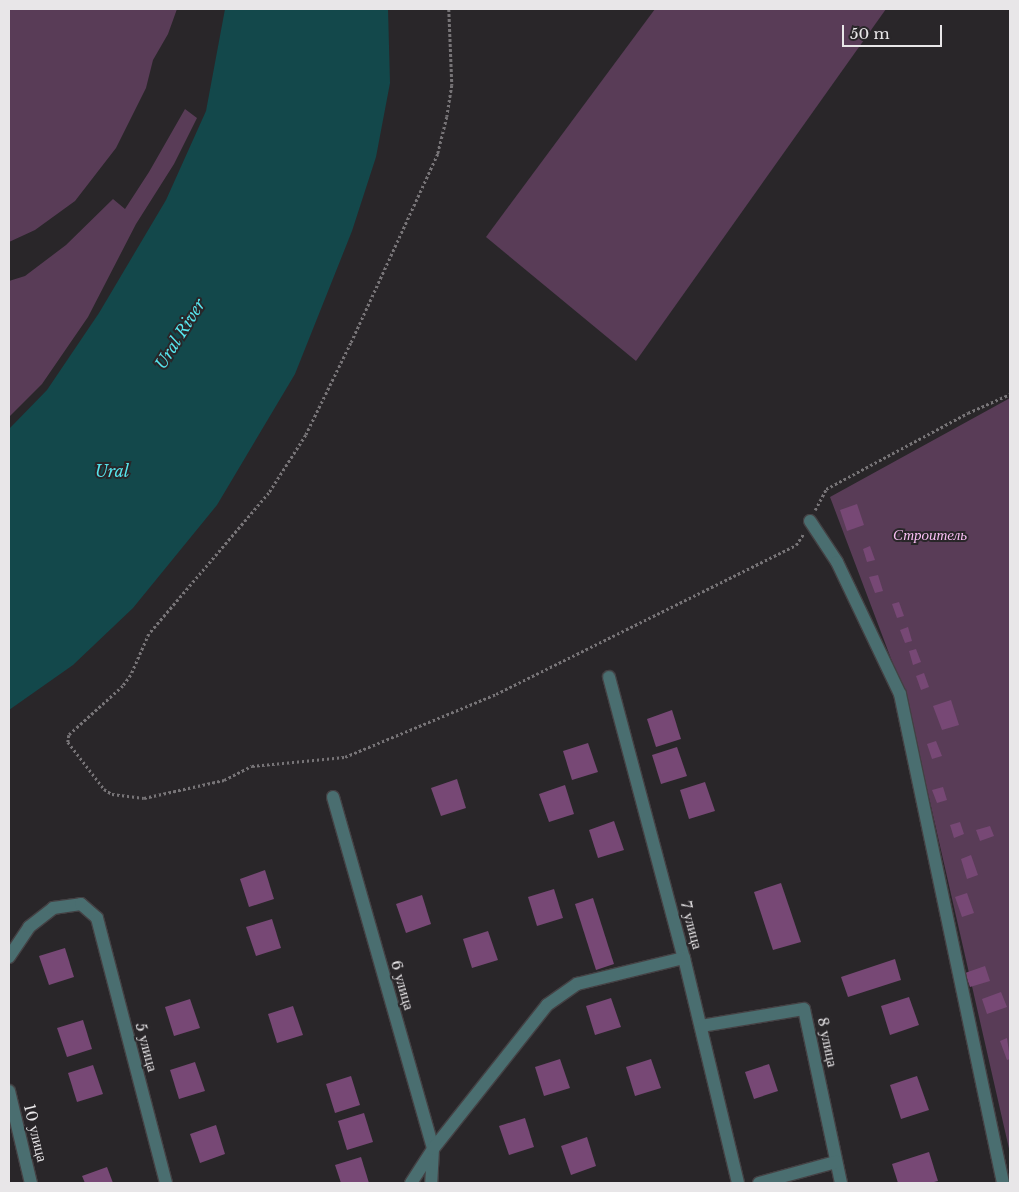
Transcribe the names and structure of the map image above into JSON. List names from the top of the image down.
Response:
{
  "streets": {
    "street": [
      "7 улица",
      "6 улица",
      "8 улица",
      "5 улица",
      "10 улица"
    ]
  },
  "crossings": [
    ["7 улица", "8 улица"]
  ],
  "water": ["Ural River", "Ural"],
  "parks": ["Строитель"],
  "scale_bar": "50 m"
}
